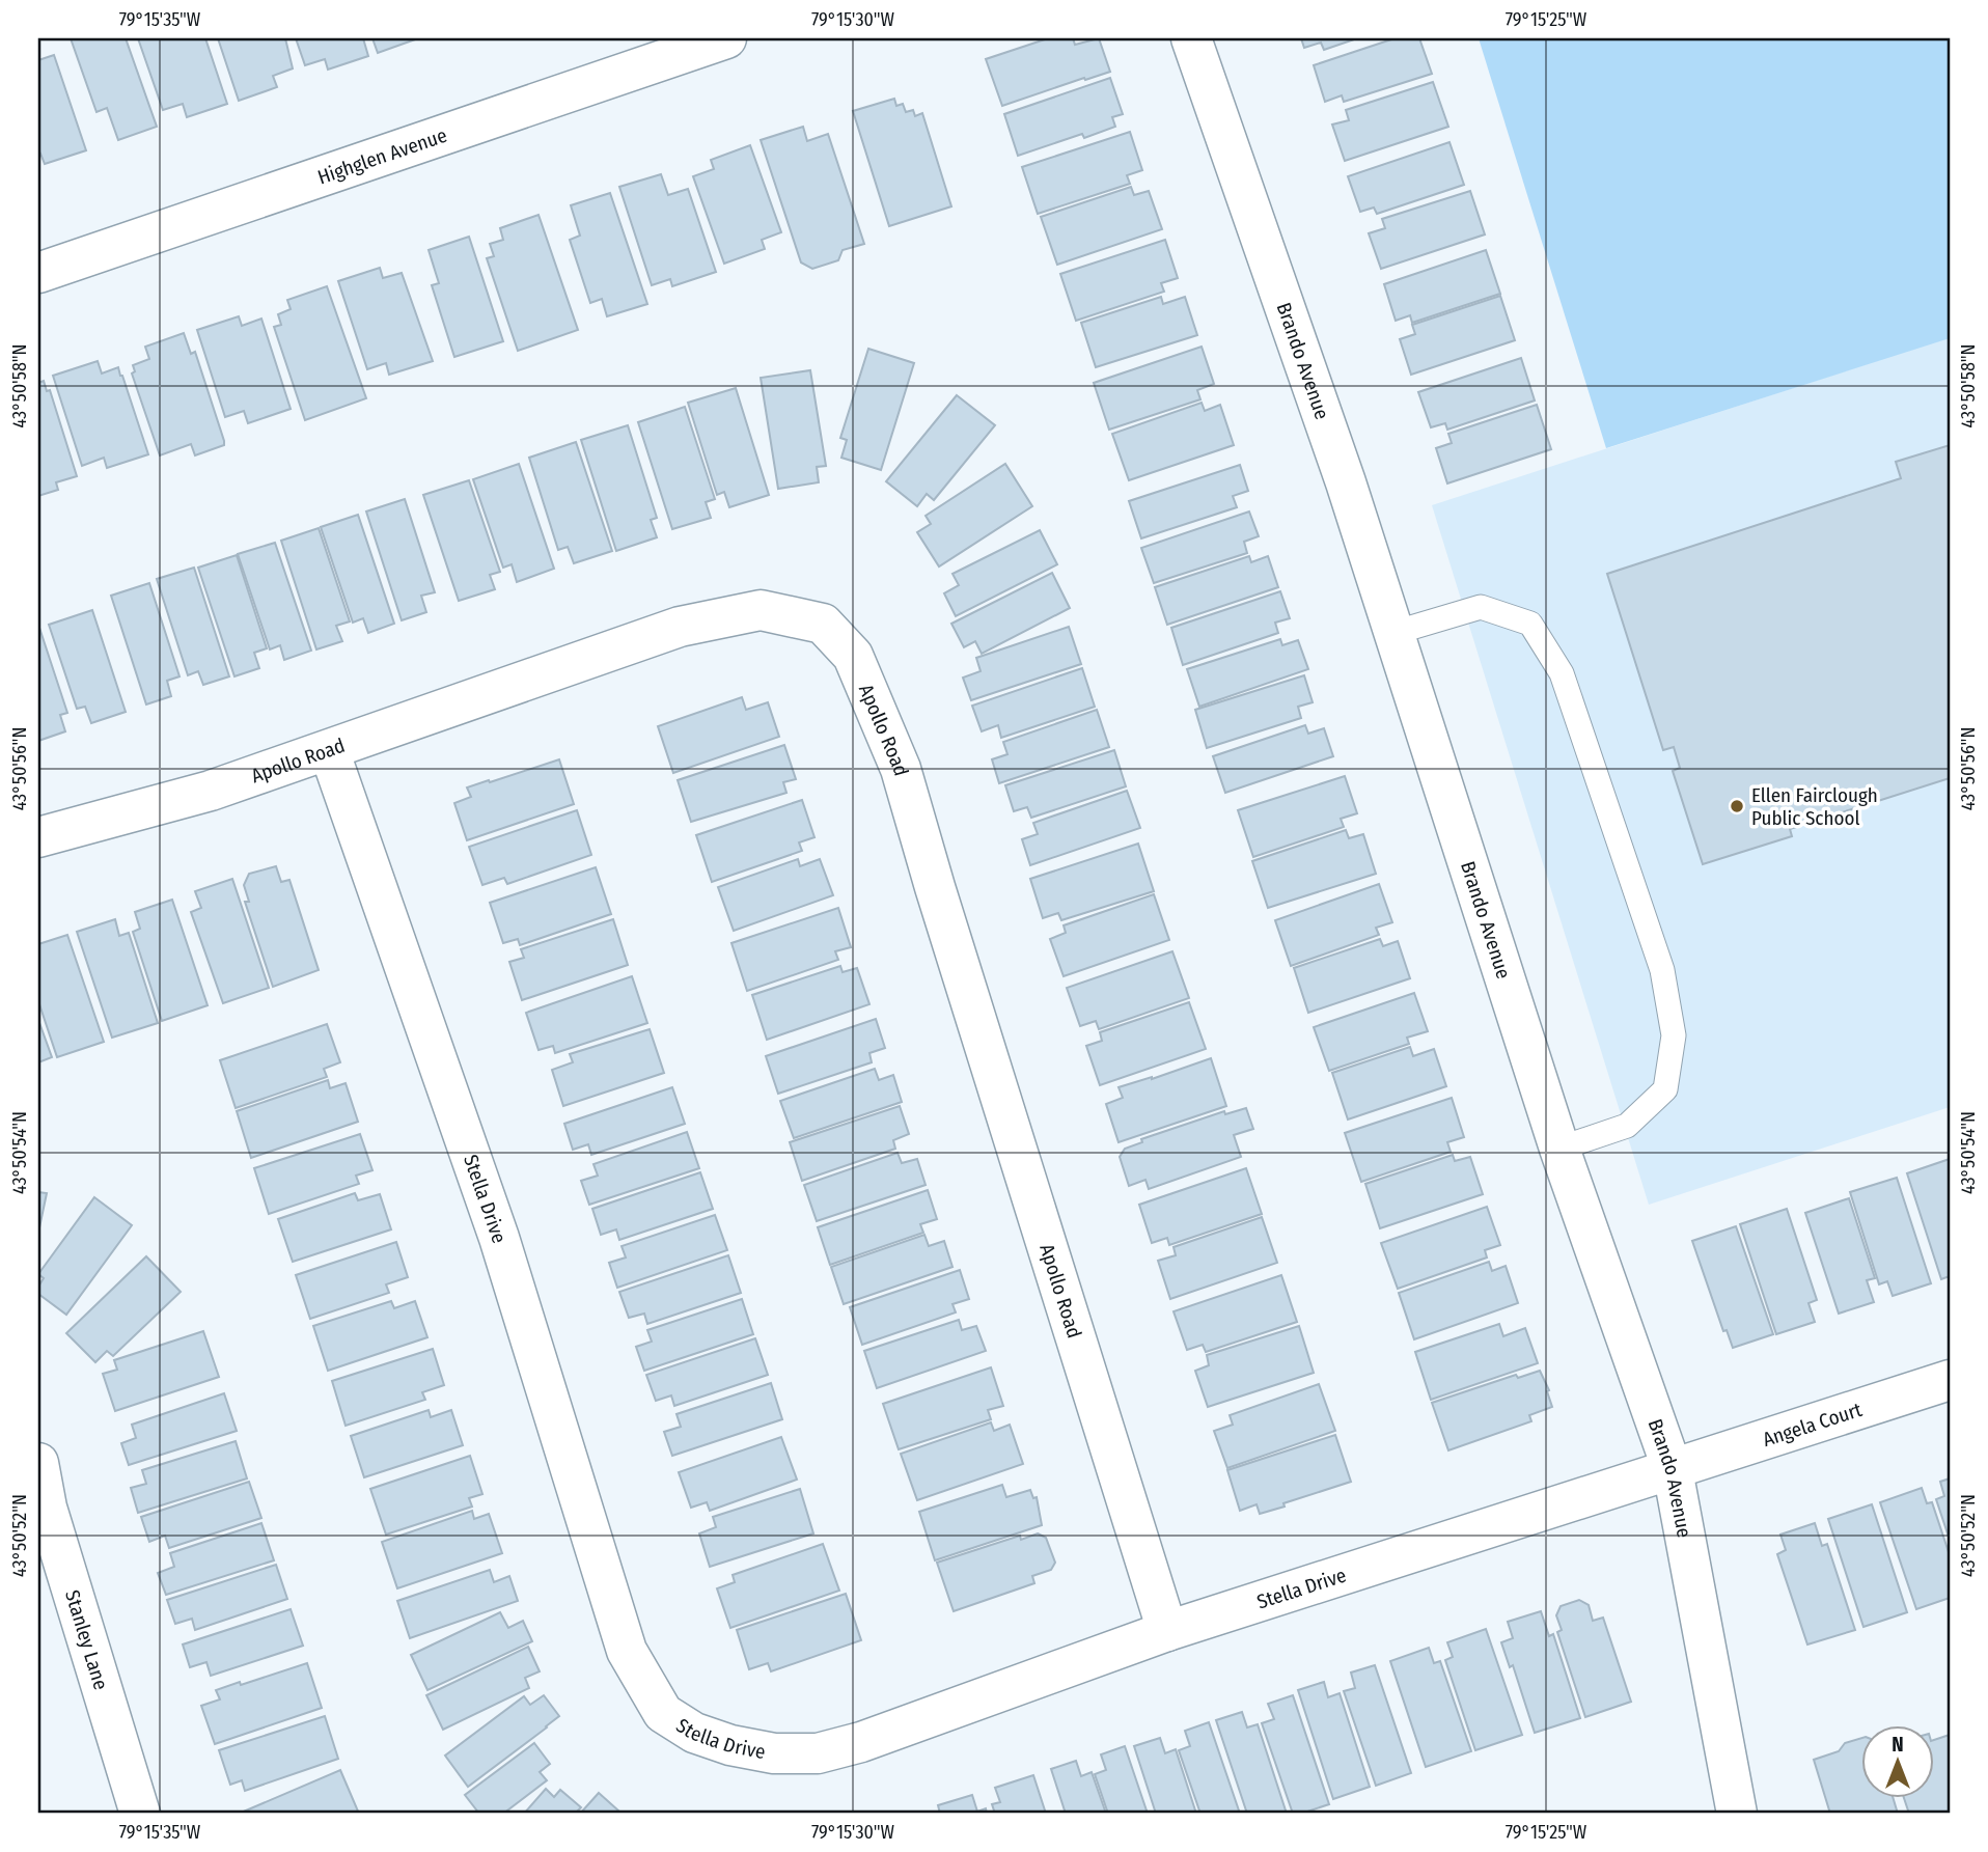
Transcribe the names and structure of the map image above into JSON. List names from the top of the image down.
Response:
{
  "streets": {
    "street": [
      "Highglen Avenue",
      "Brando Avenue",
      "Apollo Road",
      "Stella Drive",
      "Angela Court",
      "Stanley Lane"
    ]
  },
  "crossings": [
    ["Brando Avenue", "Stella Drive"],
    ["Brando Avenue", "Angela Court"],
    ["Apollo Road", "Stella Drive"],
    ["Stella Drive", "Angela Court"]
  ],
  "places": ["Ellen Fairclough Public School"],
  "north": "top",
  "coordinates": [
    "79°15'35\"W",
    "79°15'30\"W",
    "79°15'25\"W",
    "43°50'58\"N",
    "43°50'56\"N",
    "43°50'54\"N",
    "43°50'52\"N"
  ]
}
